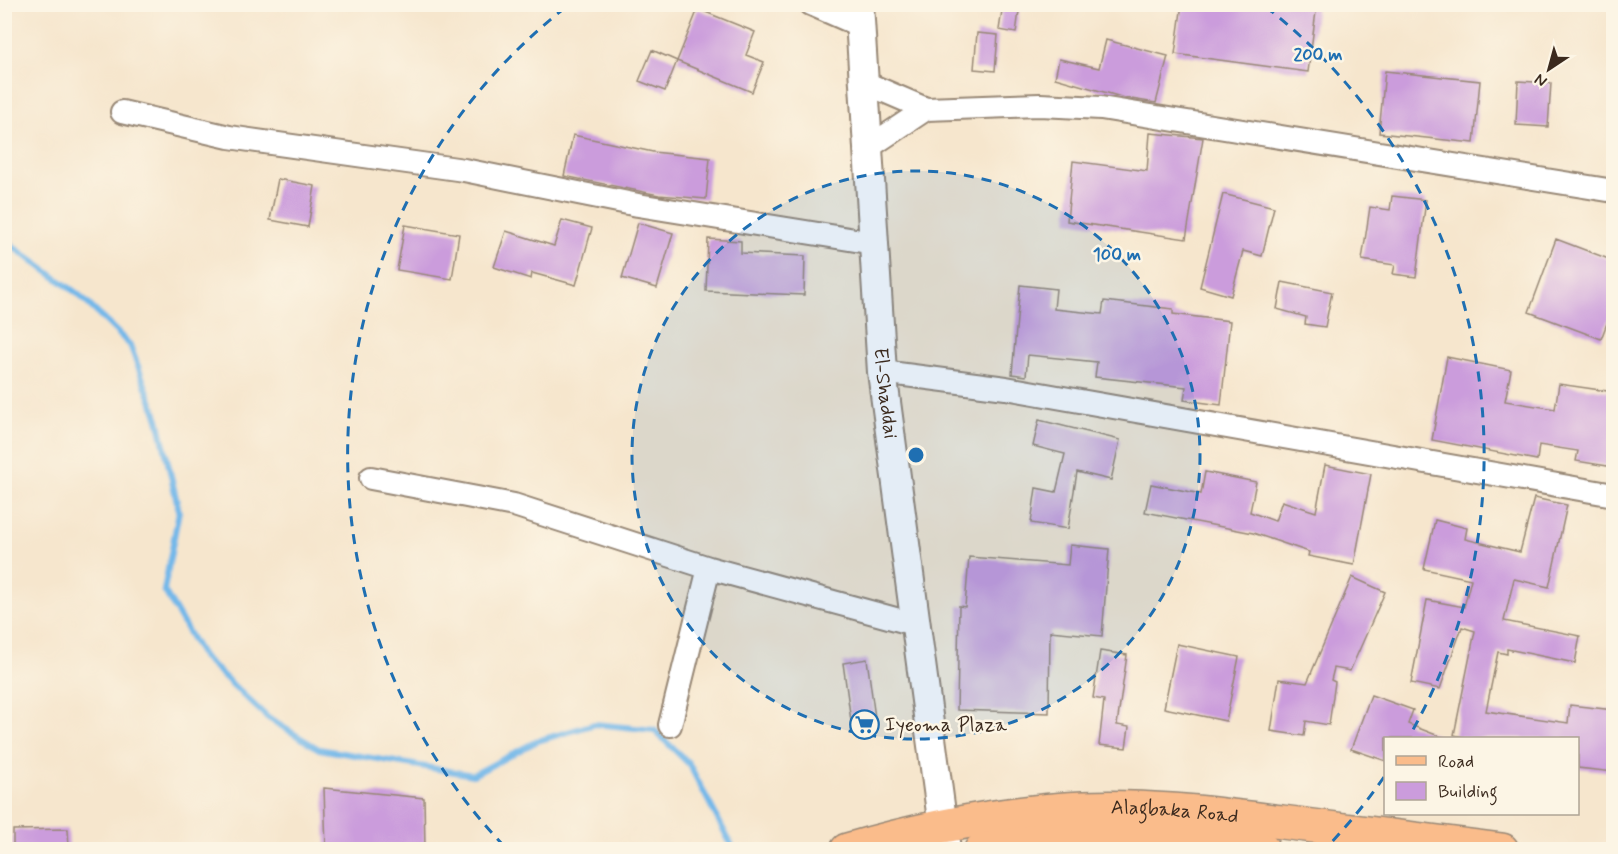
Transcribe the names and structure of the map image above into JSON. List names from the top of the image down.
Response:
{
  "streets": {
    "main road": ["Alagbaka Road"],
    "street": ["El-Shaddai"]
  },
  "crossings": [
    ["El-Shaddai", "Alagbaka Road"]
  ],
  "places": {
    "supermarket": ["Iyeoma Plaza"]
  },
  "legend": ["Road", "Building"],
  "north": "bottom left",
  "rings": ["200 m", "100 m"]
}
